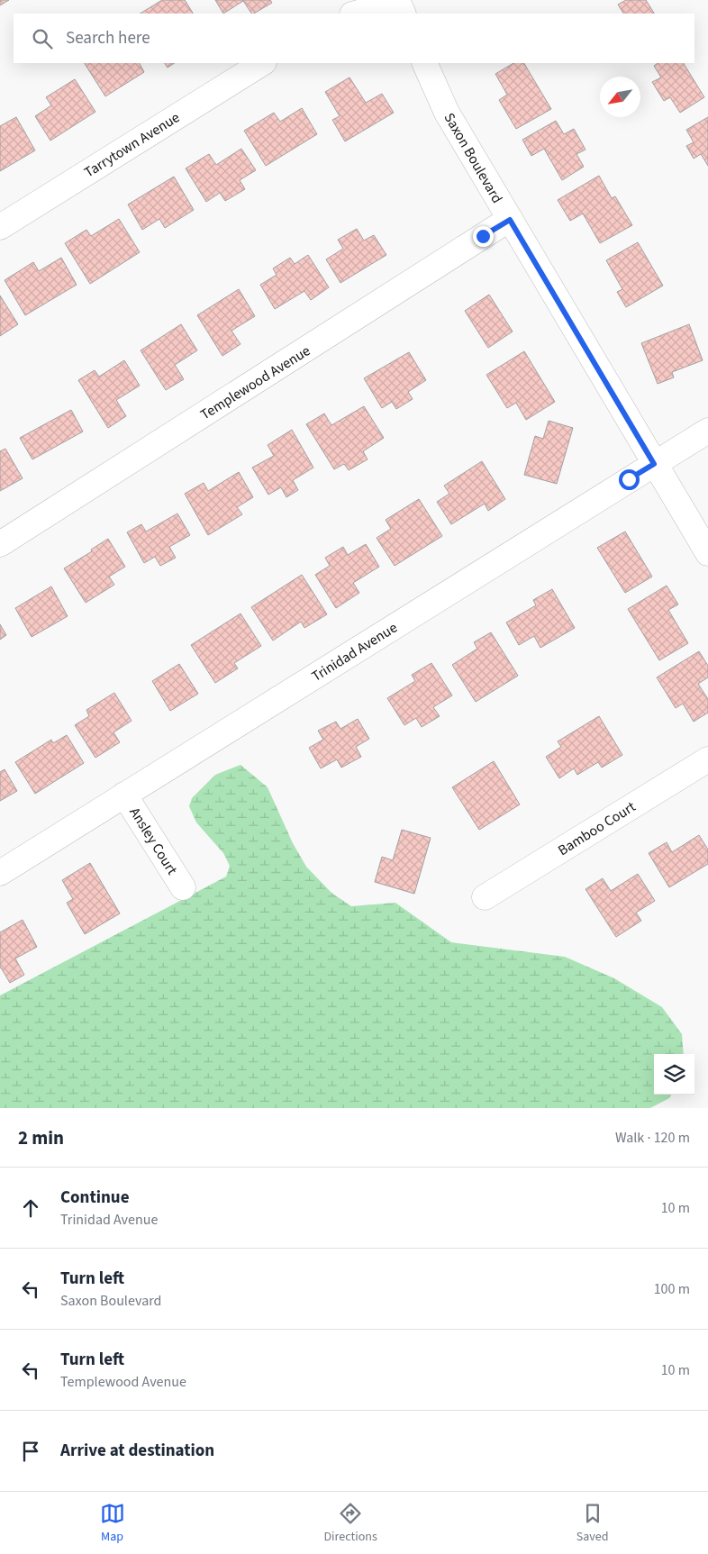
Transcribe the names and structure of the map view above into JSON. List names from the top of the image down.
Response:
{
  "streets": {
    "street": [
      "Tarrytown Avenue",
      "Saxon Boulevard",
      "Templewood Avenue",
      "Trinidad Avenue",
      "Bamboo Court",
      "Ansley Court"
    ]
  },
  "crossings": [
    ["Saxon Boulevard", "Templewood Avenue"],
    ["Saxon Boulevard", "Trinidad Avenue"],
    ["Trinidad Avenue", "Ansley Court"]
  ],
  "north": "bottom left",
  "page": {
    "search": "Search here",
    "heading": ["2 min", "Walk · 120 m"],
    "list": [
      ["Continue", "Trinidad Avenue", "10 m"],
      ["Turn left", "Saxon Boulevard", "100 m"],
      ["Turn left", "Templewood Avenue", "10 m"],
      "Arrive at destination"
    ],
    "nav": ["Map", "Directions", "Saved"]
  }
}
